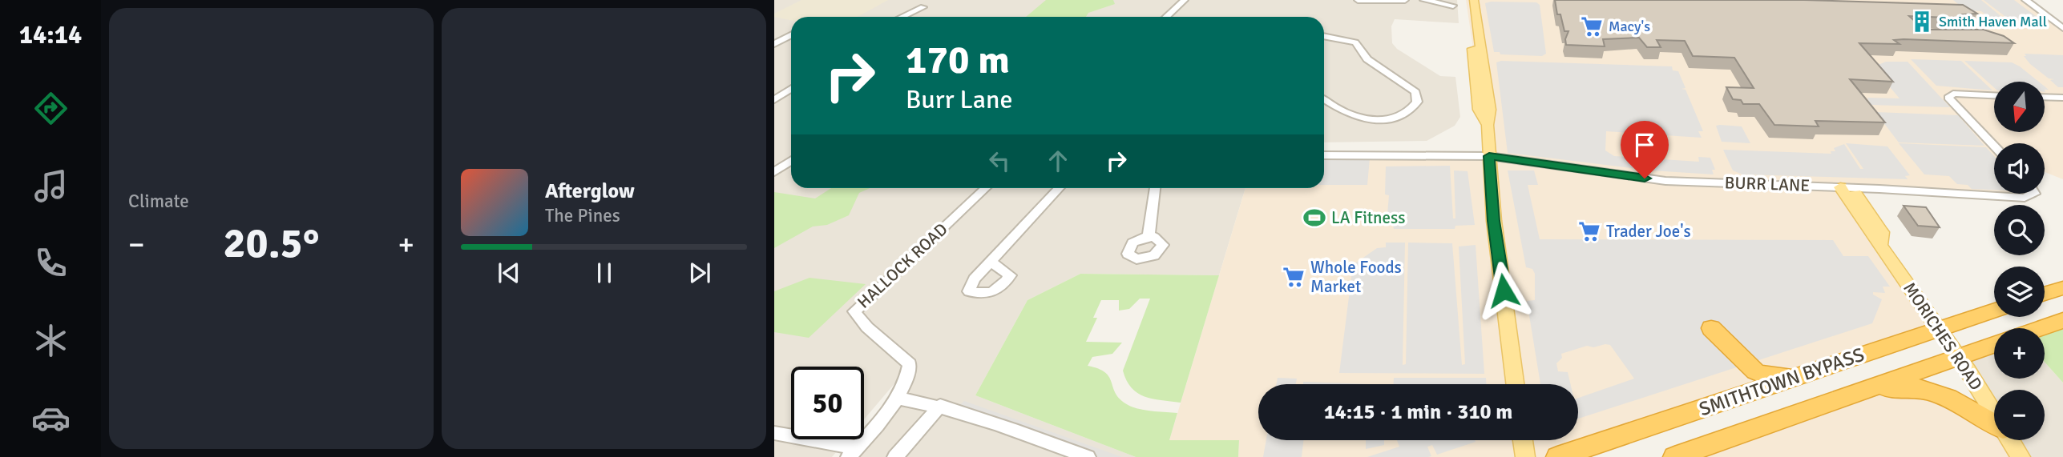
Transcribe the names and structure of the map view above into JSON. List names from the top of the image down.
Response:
{
  "streets": {
    "highway": ["SMITHTOWN BYPASS"],
    "main road": ["MORICHES ROAD"],
    "street": ["BURR LANE", "HALLOCK ROAD"]
  },
  "crossings": [
    ["BURR LANE", "MORICHES ROAD"],
    ["MORICHES ROAD", "SMITHTOWN BYPASS"]
  ],
  "places": {
    "building": ["Smith Haven Mall"],
    "supermarket": ["Macy's", "Trader Joe's", "Whole Foods Market"],
    "sports": ["LA Fitness"]
  },
  "north": "bottom",
  "page": {
    "tabs": "14:14",
    "tile": "Climate",
    "turn": ["170 m", "Burr Lane"],
    "map_buttons": ["+", "−"],
    "song": ["Afterglow", "The Pines"],
    "heat": ["−", "20.5°", "+"],
    "limit": "50",
    "trip": "14:15 · 1 min · 310 m"
  }
}
